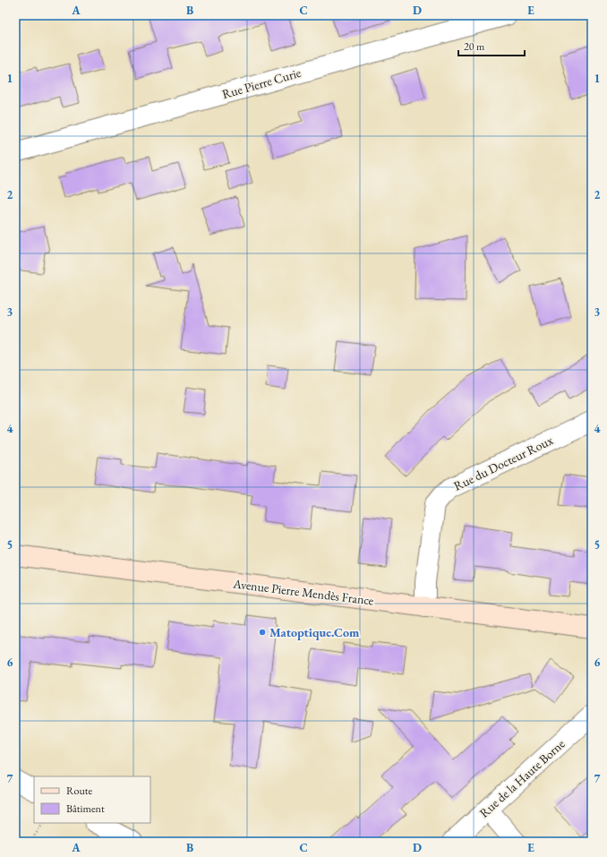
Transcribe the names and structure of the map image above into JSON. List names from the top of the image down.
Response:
{
  "streets": {
    "main road": ["Avenue Pierre Mendès France"],
    "street": ["Rue Pierre Curie", "Rue du Docteur Roux", "Rue de la Haute Borne"]
  },
  "crossings": [
    ["Rue du Docteur Roux", "Avenue Pierre Mendès France"]
  ],
  "places": ["Matoptique.Com"],
  "legend": ["Route", "Bâtiment"],
  "scale_bar": "20 m",
  "grid": {
    "columns": [
      "A",
      "B",
      "C",
      "D",
      "E"
    ],
    "rows": [
      "1",
      "2",
      "3",
      "4",
      "5",
      "6",
      "7"
    ]
  }
}
